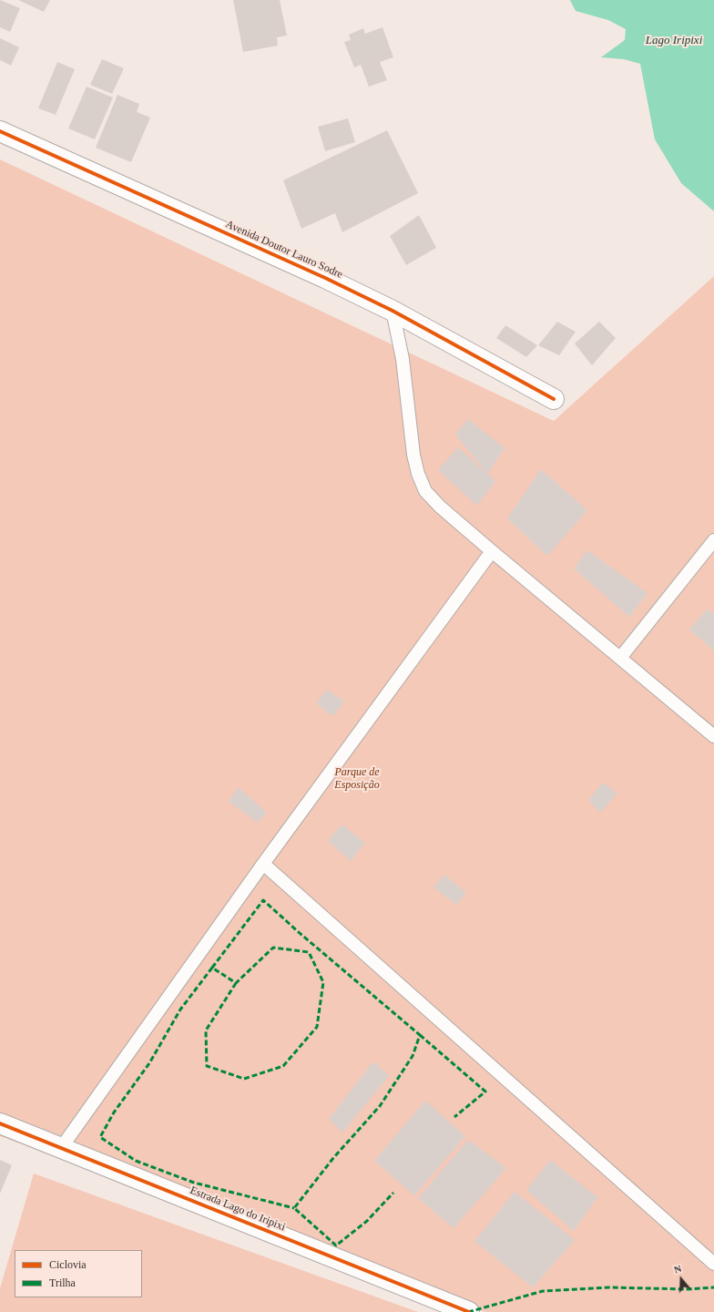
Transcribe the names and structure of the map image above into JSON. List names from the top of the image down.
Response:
{
  "streets": {
    "street": ["Avenida Doutor Lauro Sodre", "Estrada Lago do Iripixi"]
  },
  "water": ["Lago Iripixi"],
  "parks": ["Parque de Esposição"],
  "legend": ["Ciclovia", "Trilha"],
  "north": "top"
}
